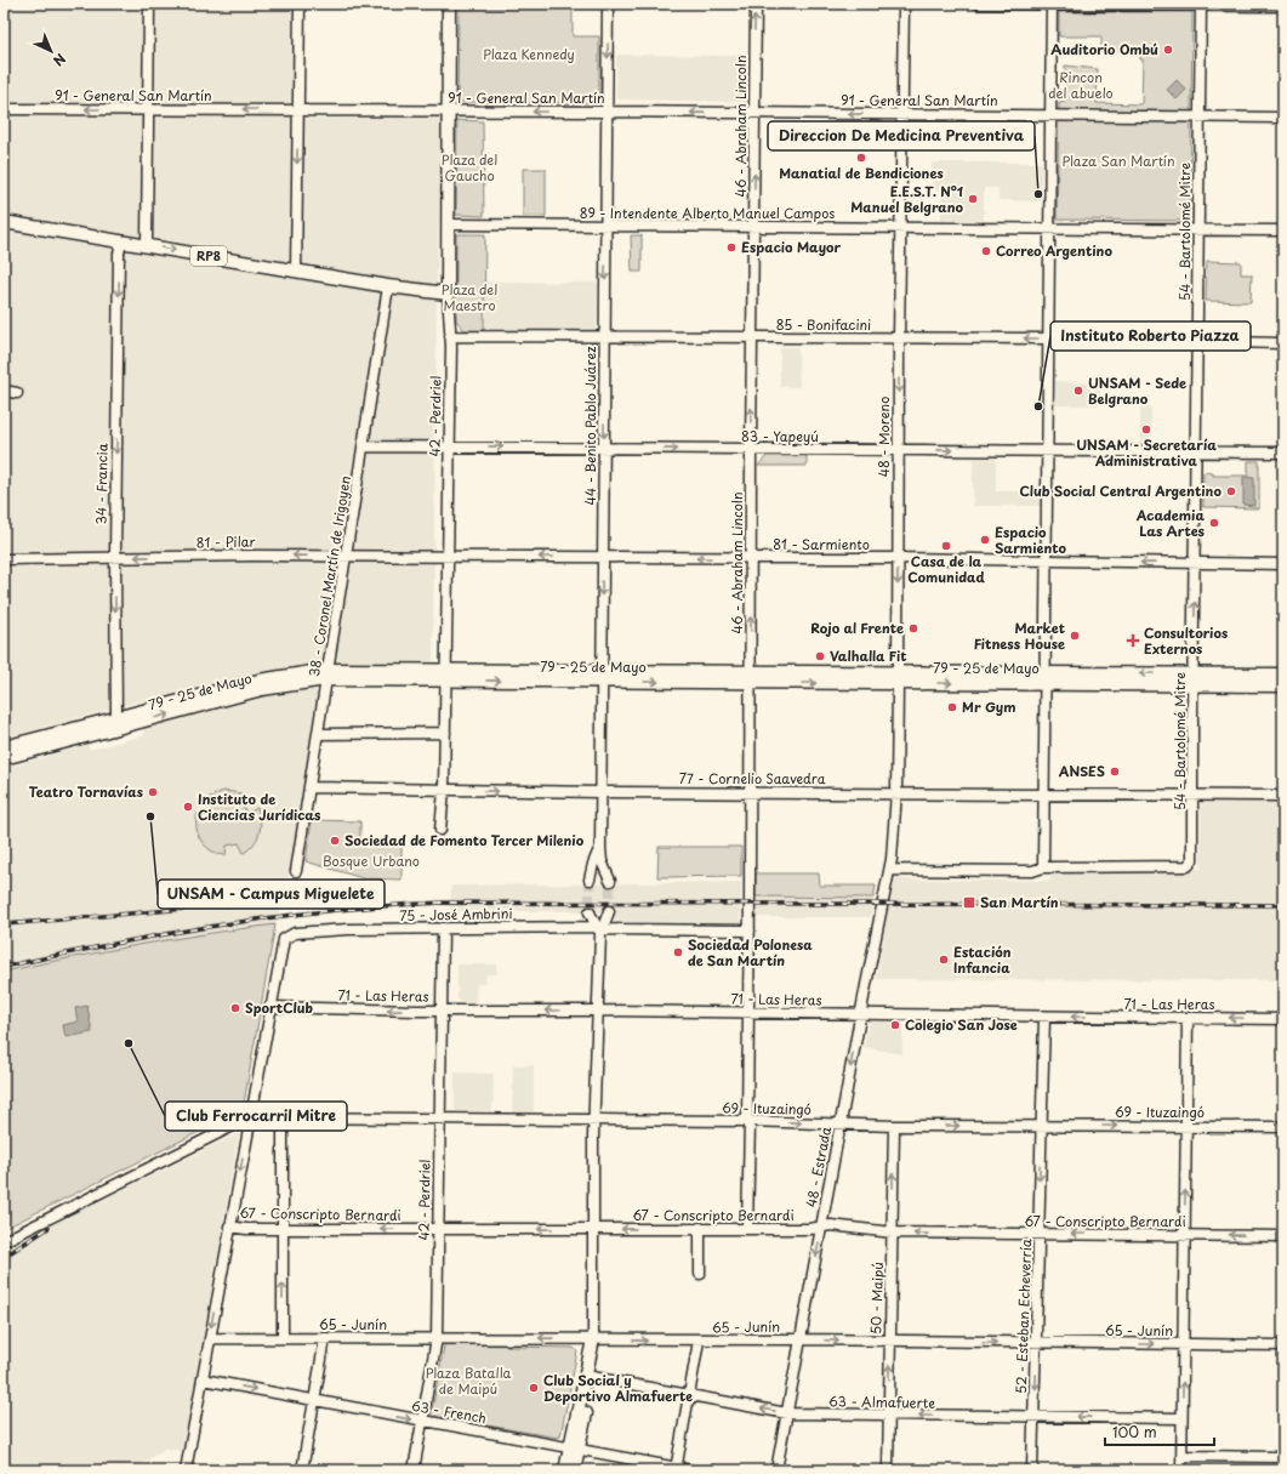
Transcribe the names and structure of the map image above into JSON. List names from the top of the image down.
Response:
{
  "streets": {
    "main road": ["RP8", "42 - Perdriel", "79 - 25 de Mayo"],
    "street": [
      "91 - General San Martín",
      "46 - Abraham Lincoln",
      "89 - Intendente Alberto Manuel Campos",
      "54 - Bartolomé Mitre",
      "85 - Bonifacini",
      "44 - Benito Pablo Juárez",
      "83 - Yapeyú",
      "48 - Moreno",
      "34 - Francia",
      "81 - Pilar",
      "81 - Sarmiento",
      "38 - Coronel Martín de Irigoyen",
      "77 - Cornelio Saavedra",
      "75 - José Ambrini",
      "71 - Las Heras",
      "69 - Ituzaingó",
      "48 - Estrada",
      "67 - Conscripto Bernardi",
      "50 - Maipú",
      "52 - Esteban Echeverría",
      "65 - Junín",
      "63 - Almafuerte",
      "63 - French"
    ]
  },
  "crossings": [
    ["91 - General San Martín", "46 - Abraham Lincoln"],
    ["91 - General San Martín", "54 - Bartolomé Mitre"],
    ["91 - General San Martín", "42 - Perdriel"],
    ["91 - General San Martín", "44 - Benito Pablo Juárez"],
    ["91 - General San Martín", "48 - Moreno"],
    ["46 - Abraham Lincoln", "89 - Intendente Alberto Manuel Campos"],
    ["46 - Abraham Lincoln", "85 - Bonifacini"],
    ["46 - Abraham Lincoln", "83 - Yapeyú"],
    ["46 - Abraham Lincoln", "81 - Sarmiento"],
    ["46 - Abraham Lincoln", "79 - 25 de Mayo"],
    ["46 - Abraham Lincoln", "77 - Cornelio Saavedra"],
    ["46 - Abraham Lincoln", "75 - José Ambrini"],
    ["46 - Abraham Lincoln", "71 - Las Heras"],
    ["46 - Abraham Lincoln", "69 - Ituzaingó"],
    ["46 - Abraham Lincoln", "67 - Conscripto Bernardi"],
    ["89 - Intendente Alberto Manuel Campos", "54 - Bartolomé Mitre"],
    ["89 - Intendente Alberto Manuel Campos", "42 - Perdriel"],
    ["89 - Intendente Alberto Manuel Campos", "44 - Benito Pablo Juárez"],
    ["89 - Intendente Alberto Manuel Campos", "48 - Moreno"],
    ["54 - Bartolomé Mitre", "85 - Bonifacini"],
    ["54 - Bartolomé Mitre", "83 - Yapeyú"],
    ["54 - Bartolomé Mitre", "81 - Sarmiento"],
    ["54 - Bartolomé Mitre", "79 - 25 de Mayo"],
    ["54 - Bartolomé Mitre", "77 - Cornelio Saavedra"],
    ["RP8", "42 - Perdriel"],
    ["RP8", "34 - Francia"],
    ["RP8", "38 - Coronel Martín de Irigoyen"],
    ["85 - Bonifacini", "42 - Perdriel"],
    ["85 - Bonifacini", "44 - Benito Pablo Juárez"],
    ["85 - Bonifacini", "48 - Moreno"],
    ["42 - Perdriel", "83 - Yapeyú"],
    ["42 - Perdriel", "81 - Pilar"],
    ["42 - Perdriel", "81 - Sarmiento"],
    ["42 - Perdriel", "79 - 25 de Mayo"],
    ["42 - Perdriel", "77 - Cornelio Saavedra"],
    ["42 - Perdriel", "75 - José Ambrini"],
    ["42 - Perdriel", "71 - Las Heras"],
    ["42 - Perdriel", "69 - Ituzaingó"],
    ["42 - Perdriel", "67 - Conscripto Bernardi"],
    ["42 - Perdriel", "65 - Junín"],
    ["42 - Perdriel", "63 - French"],
    ["44 - Benito Pablo Juárez", "83 - Yapeyú"],
    ["44 - Benito Pablo Juárez", "81 - Sarmiento"],
    ["44 - Benito Pablo Juárez", "79 - 25 de Mayo"],
    ["44 - Benito Pablo Juárez", "77 - Cornelio Saavedra"],
    ["83 - Yapeyú", "48 - Moreno"],
    ["83 - Yapeyú", "38 - Coronel Martín de Irigoyen"],
    ["48 - Moreno", "81 - Sarmiento"],
    ["48 - Moreno", "79 - 25 de Mayo"],
    ["48 - Moreno", "77 - Cornelio Saavedra"],
    ["48 - Moreno", "48 - Estrada"],
    ["34 - Francia", "81 - Pilar"],
    ["34 - Francia", "79 - 25 de Mayo"],
    ["81 - Pilar", "81 - Sarmiento"],
    ["81 - Pilar", "38 - Coronel Martín de Irigoyen"],
    ["38 - Coronel Martín de Irigoyen", "79 - 25 de Mayo"],
    ["38 - Coronel Martín de Irigoyen", "77 - Cornelio Saavedra"],
    ["75 - José Ambrini", "71 - Las Heras"],
    ["71 - Las Heras", "48 - Estrada"],
    ["71 - Las Heras", "52 - Esteban Echeverría"],
    ["69 - Ituzaingó", "48 - Estrada"],
    ["69 - Ituzaingó", "50 - Maipú"],
    ["69 - Ituzaingó", "52 - Esteban Echeverría"],
    ["48 - Estrada", "67 - Conscripto Bernardi"],
    ["48 - Estrada", "65 - Junín"],
    ["48 - Estrada", "63 - Almafuerte"],
    ["67 - Conscripto Bernardi", "50 - Maipú"],
    ["67 - Conscripto Bernardi", "52 - Esteban Echeverría"],
    ["50 - Maipú", "65 - Junín"],
    ["50 - Maipú", "63 - Almafuerte"],
    ["52 - Esteban Echeverría", "65 - Junín"],
    ["52 - Esteban Echeverría", "63 - Almafuerte"]
  ],
  "one_way": [
    "91 - General San Martín",
    "46 - Abraham Lincoln",
    "44 - Benito Pablo Juárez",
    "83 - Yapeyú",
    "34 - Francia",
    "81 - Pilar",
    "81 - Sarmiento",
    "71 - Las Heras",
    "69 - Ituzaingó",
    "48 - Estrada",
    "67 - Conscripto Bernardi",
    "50 - Maipú",
    "52 - Esteban Echeverría",
    "63 - Almafuerte",
    "63 - French"
  ],
  "parks": [
    "Plaza Kennedy",
    "Rincon del abuelo",
    "Plaza del Gaucho",
    "Plaza San Martín",
    "Plaza del Maestro",
    "Bosque Urbano",
    "Plaza Batalla de Maipú"
  ],
  "places": {
    "other": [
      "Auditorio Ombú",
      "Manatial de Bendiciones",
      "Direccion De Medicina Preventiva",
      "E.E.S.T. N°1 Manuel Belgrano",
      "Espacio Mayor",
      "Correo Argentino",
      "UNSAM - Sede Belgrano",
      "Instituto Roberto Piazza",
      "UNSAM - Secretaría Administrativa",
      "Club Social Central Argentino",
      "Academia Las Artes",
      "Espacio Sarmiento",
      "Casa de la Comunidad",
      "Rojo al Frente",
      "Market Fitness House",
      "Valhalla Fit",
      "Mr Gym",
      "ANSES",
      "Teatro Tornavías",
      "Instituto de Ciencias Jurídicas",
      "UNSAM - Campus Miguelete",
      "Sociedad de Fomento Tercer Milenio",
      "Sociedad Polonesa de San Martín",
      "Estación Infancia",
      "SportClub",
      "Colegio San Jose",
      "Club Ferrocarril Mitre",
      "Club Social y Deportivo Almafuerte"
    ],
    "health": ["Consultorios Externos"],
    "transit": ["San Martín"]
  },
  "scale_bar": "100 m",
  "north": "bottom right"
}
